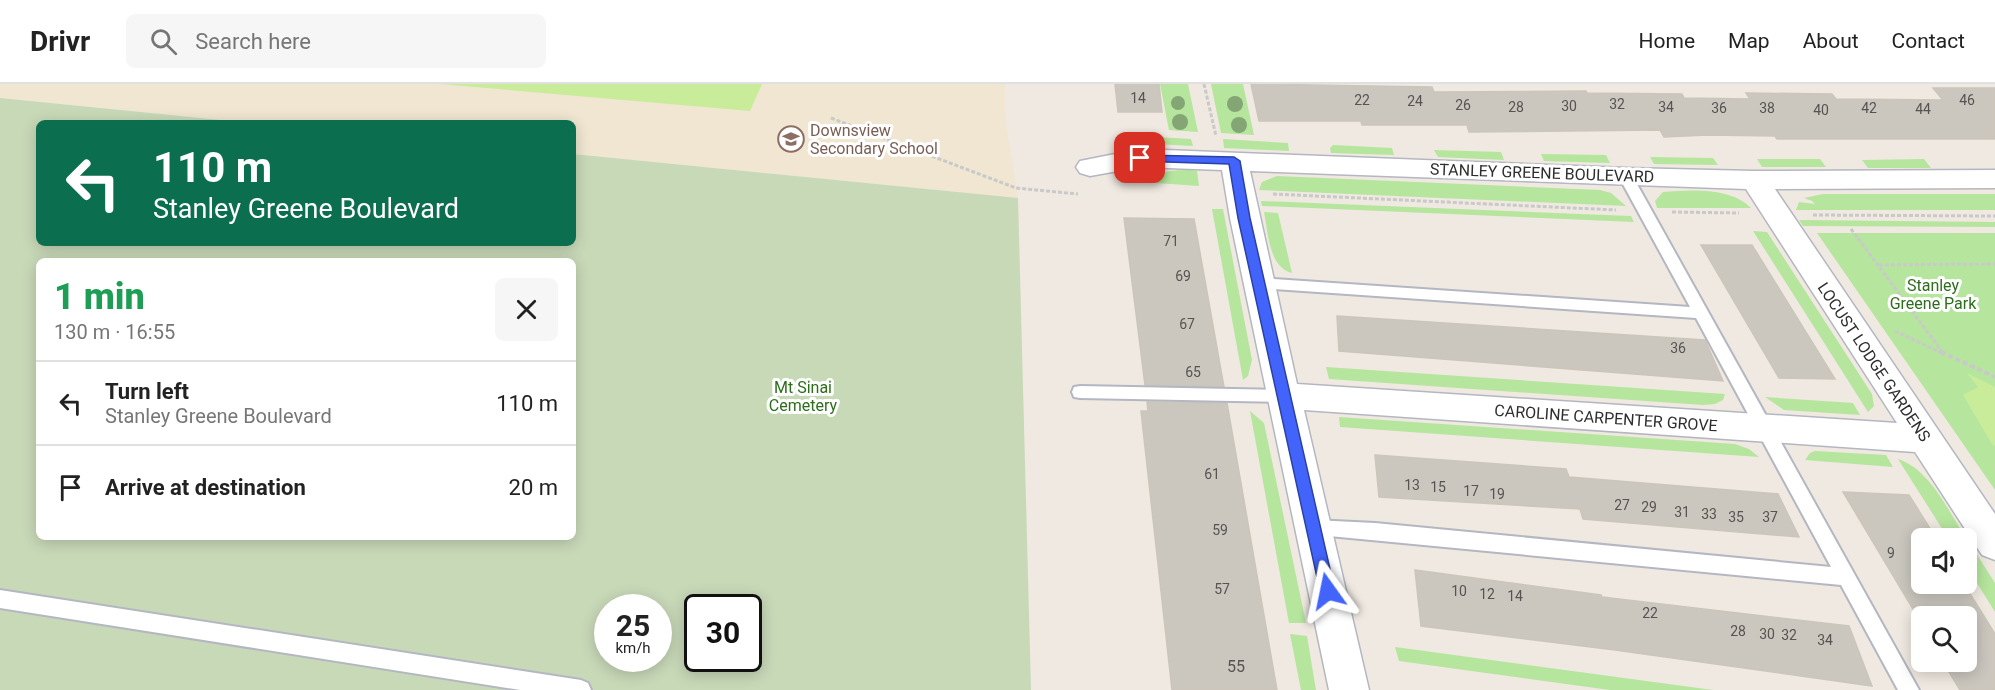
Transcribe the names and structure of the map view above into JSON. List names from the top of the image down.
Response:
{
  "streets": {
    "street": ["STANLEY GREENE BOULEVARD", "LOCUST LODGE GARDENS", "CAROLINE CARPENTER GROVE"]
  },
  "crossings": [
    ["STANLEY GREENE BOULEVARD", "LOCUST LODGE GARDENS"],
    ["LOCUST LODGE GARDENS", "CAROLINE CARPENTER GROVE"]
  ],
  "parks": ["Stanley Greene Park", "Mt Sinai Cemetery"],
  "places": {
    "school or university": ["Downsview Secondary School"]
  },
  "house_numbers": [
    "14",
    "22",
    "46",
    "24",
    "32",
    "26",
    "30",
    "28",
    "34",
    "36",
    "38",
    "42",
    "44",
    "40",
    "71",
    "69",
    "67",
    "36",
    "65",
    "61",
    "13",
    "15",
    "17",
    "19",
    "27",
    "29",
    "31",
    "33",
    "35",
    "37",
    "59",
    "9",
    "57",
    "10",
    "12",
    "14",
    "22",
    "28",
    "30",
    "32",
    "34",
    "55"
  ],
  "page": {
    "header": "Drivr",
    "search": "Search here",
    "nav": [
      "Home",
      "Map",
      "About",
      "Contact"
    ],
    "turn": ["110 m", "Stanley Greene Boulevard"],
    "heading": ["1 min", "130 m · 16:55"],
    "list": [
      {
        "name": "Turn left",
        "note": "Stanley Greene Boulevard",
        "value": "110 m"
      },
      {
        "name": "Arrive at destination",
        "value": "20 m"
      }
    ],
    "speed": "25 km/h",
    "limit": "30"
  }
}
